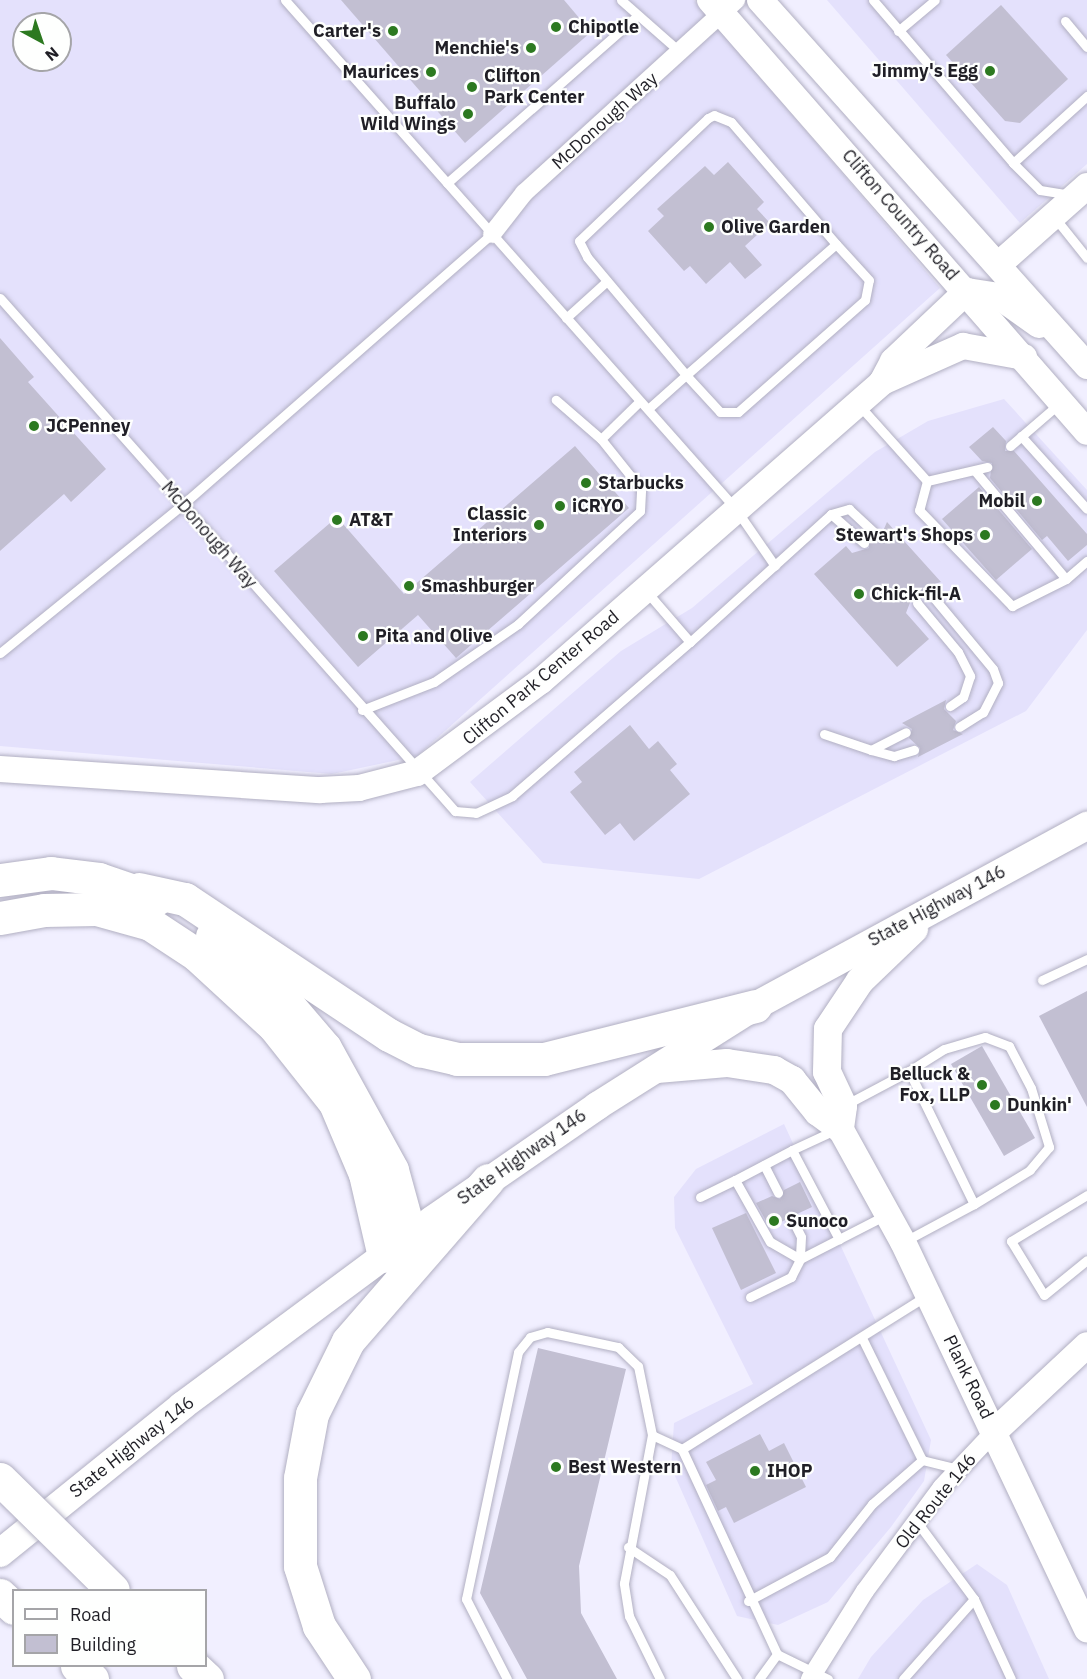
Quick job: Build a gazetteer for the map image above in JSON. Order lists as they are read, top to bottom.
{
  "streets": {
    "main road": ["State Highway 146"],
    "street": [
      "McDonough Way",
      "Clifton Country Road",
      "Clifton Park Center Road",
      "Plank Road",
      "Old Route 146"
    ]
  },
  "crossings": [
    ["McDonough Way", "Clifton Country Road"],
    ["McDonough Way", "Clifton Park Center Road"],
    ["Clifton Country Road", "Clifton Park Center Road"],
    ["Plank Road", "Old Route 146"]
  ],
  "places": [
    "Chipotle",
    "Carter's",
    "Menchie's",
    "Jimmy's Egg",
    "Maurices",
    "Clifton Park Center",
    "Buffalo Wild Wings",
    "Olive Garden",
    "JCPenney",
    "Starbucks",
    "Mobil",
    "iCRYO",
    "AT&T",
    "Classic Interiors",
    "Stewart's Shops",
    "Smashburger",
    "Chick-fil-A",
    "Pita and Olive",
    "Belluck & Fox, LLP",
    "Dunkin'",
    "Sunoco",
    "Best Western",
    "IHOP"
  ],
  "legend": ["Road", "Building"],
  "north": "bottom right"
}
